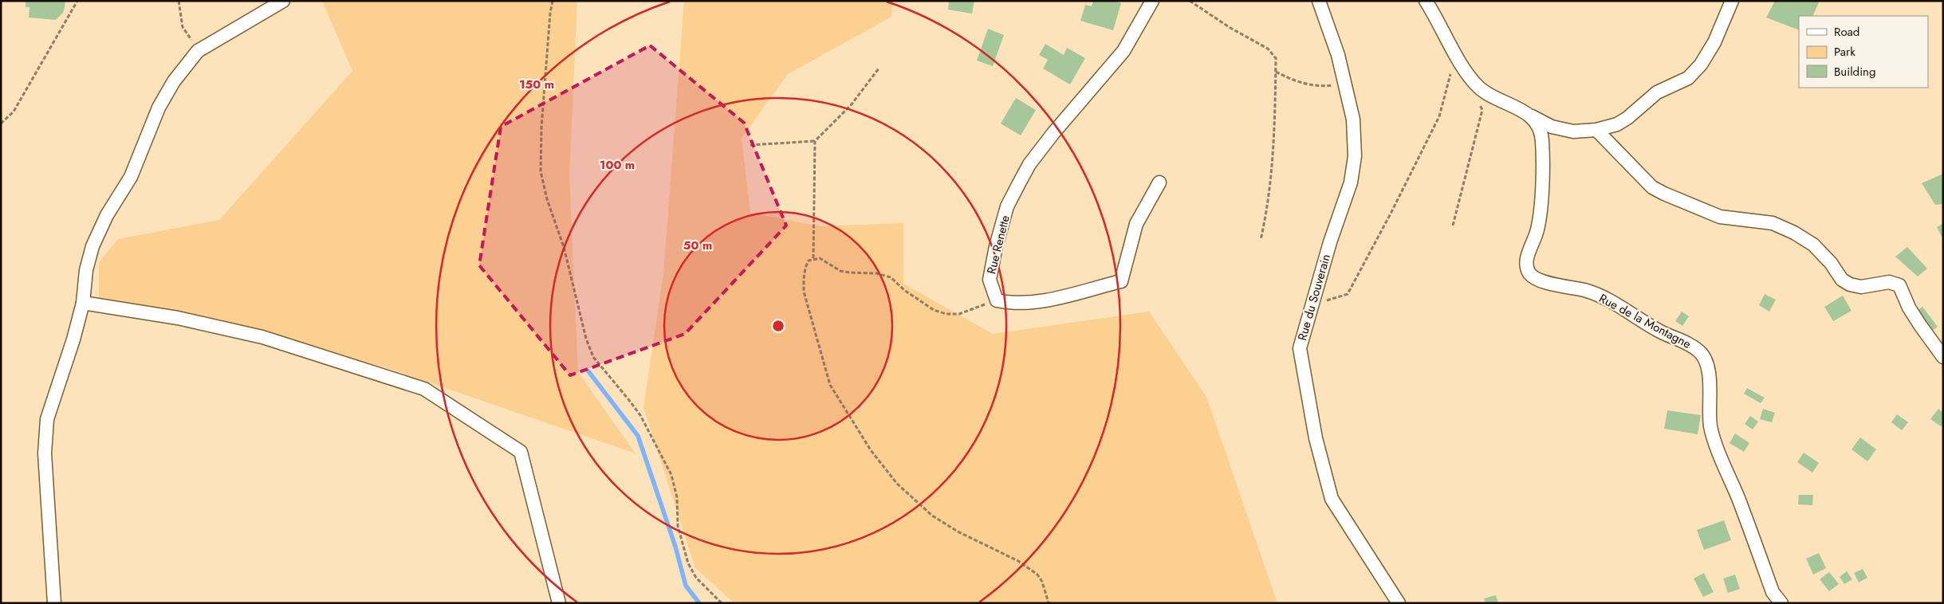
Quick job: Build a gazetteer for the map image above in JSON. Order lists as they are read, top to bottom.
{
  "streets": {
    "street": ["Rue Renette", "Rue du Souverain", "Rue de la Montagne"]
  },
  "legend": ["Road", "Park", "Building"],
  "rings": ["150 m", "100 m", "50 m"]
}
